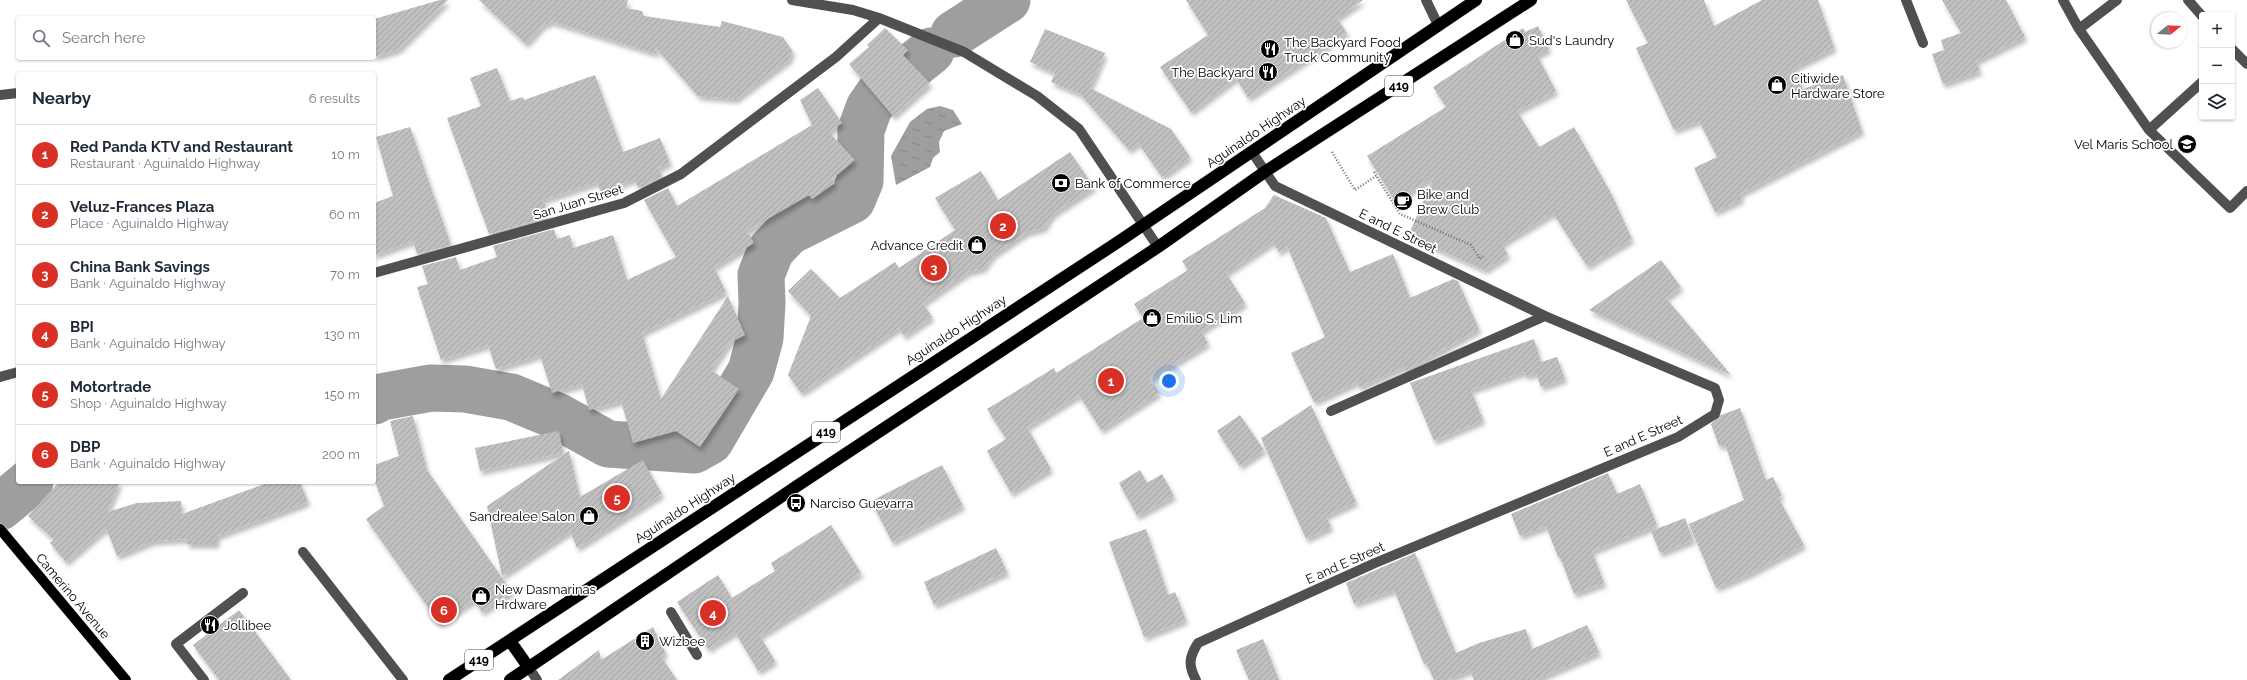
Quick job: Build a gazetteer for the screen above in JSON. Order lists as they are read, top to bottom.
{
  "streets": {
    "highway": ["419", "Aguinaldo Highway"],
    "main road": ["Camerino Avenue"],
    "street": ["San Juan Street", "E and E Street"]
  },
  "crossings": [
    ["419", "E and E Street"],
    ["Aguinaldo Highway", "E and E Street"]
  ],
  "places": {
    "shop": [
      "Sud's Laundry",
      "Citiwide Hardware Store",
      "Advance Credit",
      "Emilio S. Lim",
      "Sandrealee Salon",
      "New Dasmarinas Hrdware"
    ],
    "restaurant": ["The Backyard Food Truck Community", "The Backyard", "Jollibee"],
    "school or university": ["Vel Maris School"],
    "bank": ["Bank of Commerce"],
    "cafe": ["Bike and Brew Club"],
    "bus stop": ["Narciso Guevarra"],
    "building": ["Wizbee"]
  },
  "north": "right",
  "page": {
    "map_buttons": ["+", "−"],
    "search": "Search here",
    "heading": ["Nearby", "6 results"],
    "list": [
      {
        "mark": "1",
        "name": "Red Panda KTV and Restaurant",
        "note": "Restaurant · Aguinaldo Highway",
        "value": "10 m"
      },
      {
        "mark": "2",
        "name": "Veluz-Frances Plaza",
        "note": "Place · Aguinaldo Highway",
        "value": "60 m"
      },
      {
        "mark": "3",
        "name": "China Bank Savings",
        "note": "Bank · Aguinaldo Highway",
        "value": "70 m"
      },
      {
        "mark": "4",
        "name": "BPI",
        "note": "Bank · Aguinaldo Highway",
        "value": "130 m"
      },
      {
        "mark": "5",
        "name": "Motortrade",
        "note": "Shop · Aguinaldo Highway",
        "value": "150 m"
      },
      {
        "mark": "6",
        "name": "DBP",
        "note": "Bank · Aguinaldo Highway",
        "value": "200 m"
      }
    ],
    "pins": [
      "2",
      "3",
      "1",
      "5",
      "6",
      "4"
    ]
  }
}
